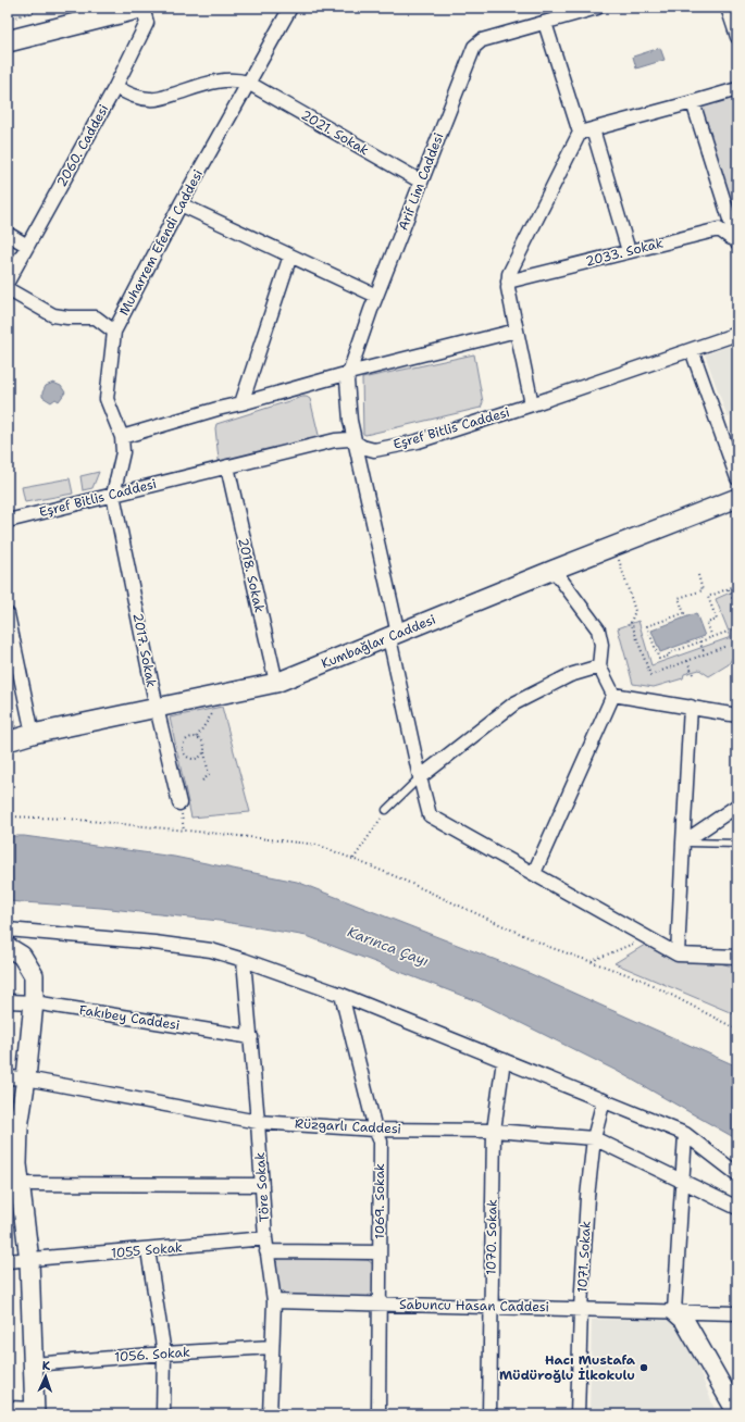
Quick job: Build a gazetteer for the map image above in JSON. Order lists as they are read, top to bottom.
{
  "streets": {
    "main road": ["Kumbağlar Caddesi"],
    "street": [
      "2021. Sokak",
      "2060. Caddesi",
      "Arif Lim Caddesi",
      "Muharrem Efendi Caddesi",
      "2033. Sokak",
      "Eşref Bitlis Caddesi",
      "2018. Sokak",
      "2017. Sokak",
      "Fakıbey Caddesi",
      "Rüzgarlı Caddesi",
      "Töre Sokak",
      "1069. Sokak",
      "1070. Sokak",
      "1055 Sokak",
      "1071. Sokak",
      "Sabuncu Hasan Caddesi",
      "1056. Sokak"
    ]
  },
  "crossings": [
    ["2021. Sokak", "Arif Lim Caddesi"],
    ["2021. Sokak", "Muharrem Efendi Caddesi"],
    ["Arif Lim Caddesi", "Eşref Bitlis Caddesi"],
    ["Arif Lim Caddesi", "Kumbağlar Caddesi"],
    ["Muharrem Efendi Caddesi", "Eşref Bitlis Caddesi"],
    ["Muharrem Efendi Caddesi", "2017. Sokak"],
    ["Eşref Bitlis Caddesi", "2018. Sokak"],
    ["Eşref Bitlis Caddesi", "2017. Sokak"],
    ["2018. Sokak", "Kumbağlar Caddesi"],
    ["Kumbağlar Caddesi", "2017. Sokak"],
    ["Fakıbey Caddesi", "Töre Sokak"],
    ["Rüzgarlı Caddesi", "Töre Sokak"],
    ["Rüzgarlı Caddesi", "1069. Sokak"],
    ["Rüzgarlı Caddesi", "1070. Sokak"],
    ["Rüzgarlı Caddesi", "1071. Sokak"],
    ["Töre Sokak", "1055 Sokak"],
    ["Töre Sokak", "Sabuncu Hasan Caddesi"],
    ["Töre Sokak", "1056. Sokak"],
    ["1069. Sokak", "1055 Sokak"],
    ["1069. Sokak", "Sabuncu Hasan Caddesi"],
    ["1070. Sokak", "Sabuncu Hasan Caddesi"],
    ["1071. Sokak", "Sabuncu Hasan Caddesi"]
  ],
  "water": ["Karınca Çayı"],
  "places": ["Hacı Mustafa Müdüroğlu İlkokulu"],
  "north": "top"
}
